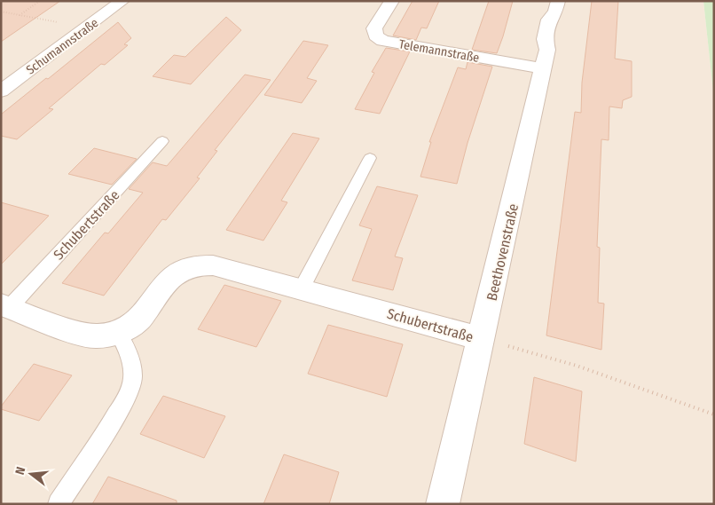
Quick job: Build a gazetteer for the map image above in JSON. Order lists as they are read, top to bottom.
{
  "streets": {
    "street": [
      "Schumannstraße",
      "Telemannstraße",
      "Schubertstraße",
      "Beethovenstraße"
    ]
  },
  "crossings": [
    ["Telemannstraße", "Beethovenstraße"],
    ["Schubertstraße", "Beethovenstraße"]
  ],
  "north": "left"
}
